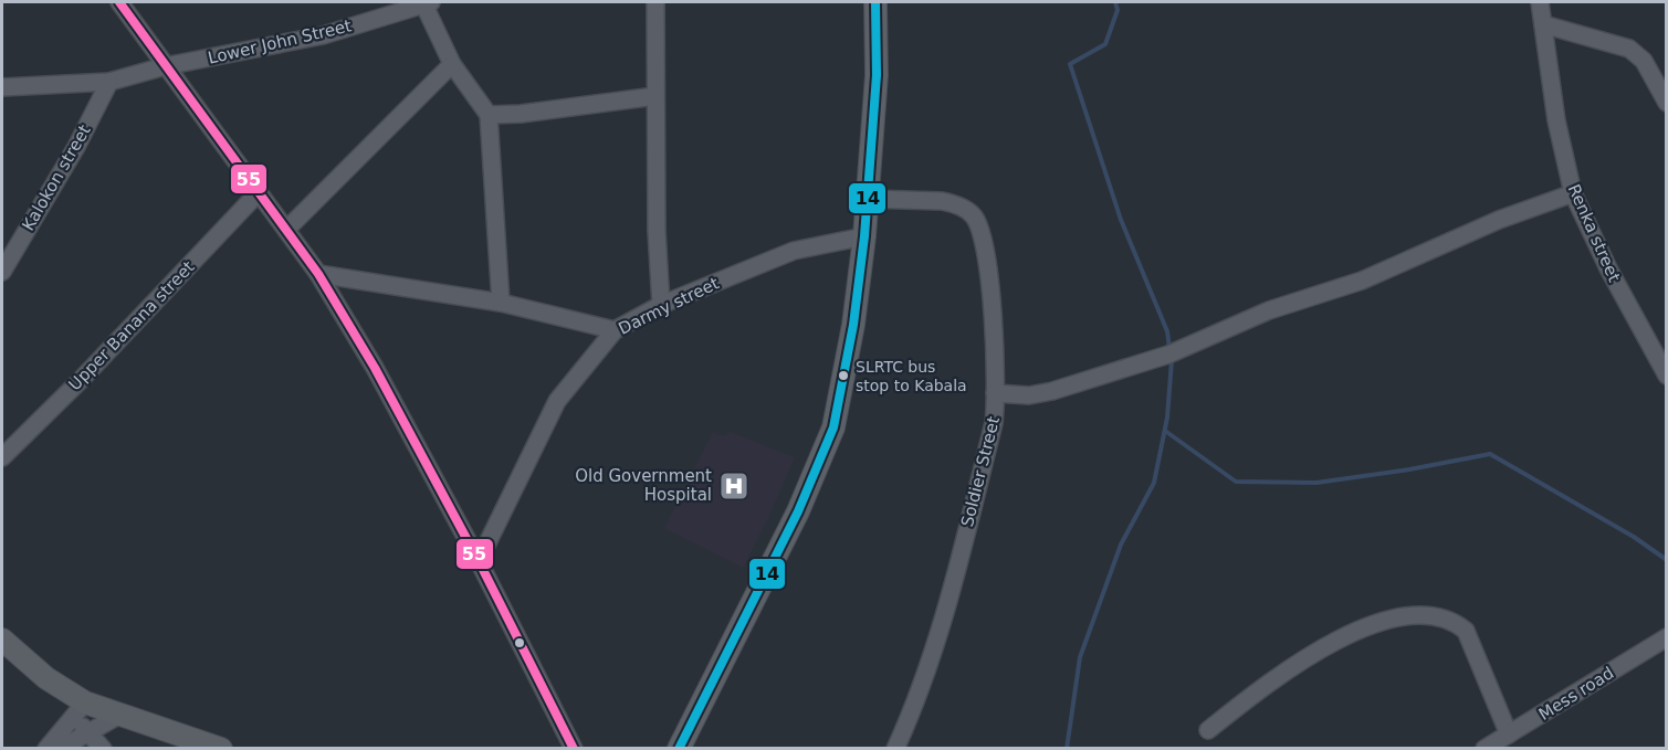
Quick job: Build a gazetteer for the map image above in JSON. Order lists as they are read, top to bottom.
{
  "streets": {
    "street": [
      "Lower John Street",
      "Kalokon street",
      "Renka street",
      "Darmy street",
      "Upper Banana street",
      "Soldier Street",
      "Mess road"
    ]
  },
  "crossings": [
    ["Lower John Street", "Kalokon street"]
  ],
  "places": {
    "other": ["SLRTC bus stop to Kabala"],
    "hospital": ["Old Government Hospital"]
  },
  "lines": ["transit line 55", "transit line 14"]
}
